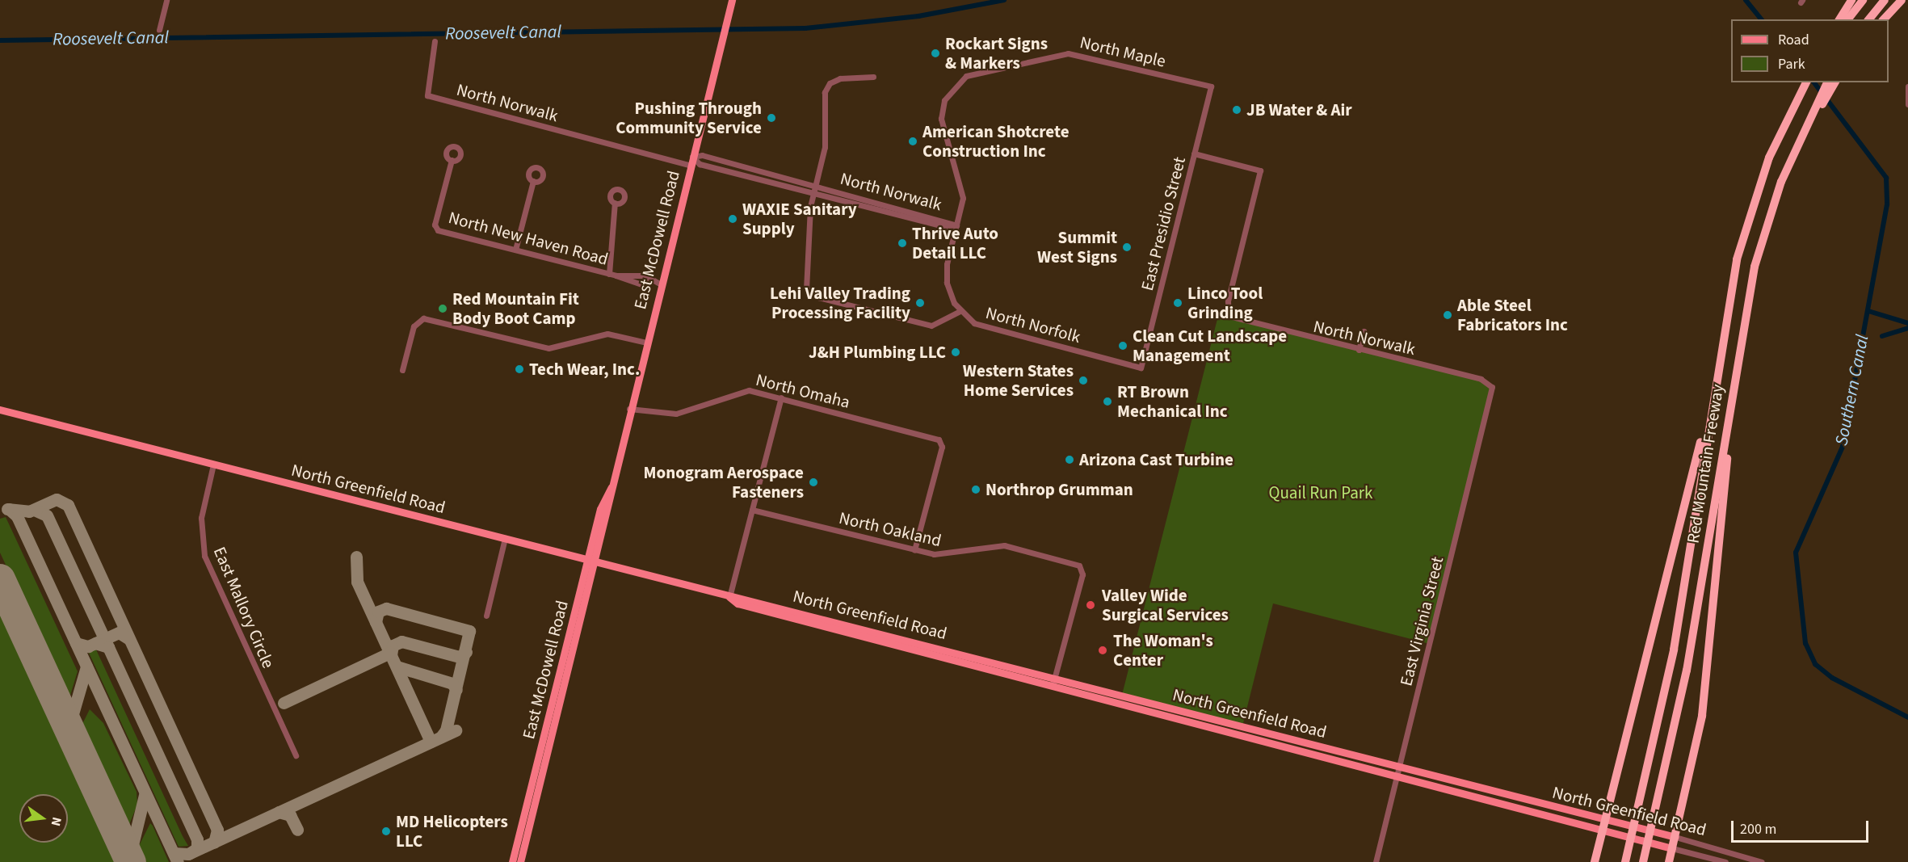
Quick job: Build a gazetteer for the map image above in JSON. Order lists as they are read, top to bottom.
{
  "streets": {
    "highway": ["Red Mountain Freeway"],
    "main road": ["East McDowell Road", "North Greenfield Road"],
    "street": [
      "North Maple",
      "North Norwalk",
      "East Presidio Street",
      "North New Haven Road",
      "North Norfolk",
      "North Omaha",
      "North Oakland",
      "East Mallory Circle",
      "East Virginia Street"
    ]
  },
  "crossings": [
    ["North Maple", "North Norwalk"],
    ["North Maple", "East Presidio Street"],
    ["North Norwalk", "East Presidio Street"],
    ["North Norwalk", "East McDowell Road"],
    ["North Norwalk", "East Virginia Street"],
    ["East Presidio Street", "North Norfolk"],
    ["North New Haven Road", "East McDowell Road"],
    ["East McDowell Road", "North Omaha"],
    ["East McDowell Road", "North Greenfield Road"],
    ["North Omaha", "North Oakland"],
    ["North Greenfield Road", "North Oakland"],
    ["North Greenfield Road", "East Mallory Circle"],
    ["North Greenfield Road", "East Virginia Street"]
  ],
  "water": ["Roosevelt Canal", "Southern Canal"],
  "parks": ["Quail Run Park"],
  "places": [
    "Rockart Signs & Markers",
    "JB Water & Air",
    "Pushing Through Community Service",
    "American Shotcrete Construction Inc",
    "WAXIE Sanitary Supply",
    "Thrive Auto Detail LLC",
    "Summit West Signs",
    "Lehi Valley Trading Processing Facility",
    "Linco Tool Grinding",
    "Red Mountain Fit Body Boot Camp",
    "Able Steel Fabricators Inc",
    "Clean Cut Landscape Management",
    "J&H Plumbing LLC",
    "Tech Wear, Inc.",
    "Western States Home Services",
    "RT Brown Mechanical Inc",
    "Arizona Cast Turbine",
    "Monogram Aerospace Fasteners",
    "Northrop Grumman",
    "Valley Wide Surgical Services",
    "The Woman's Center",
    "MD Helicopters LLC"
  ],
  "legend": ["Road", "Park"],
  "scale_bar": "200 m",
  "north": "right"
}
